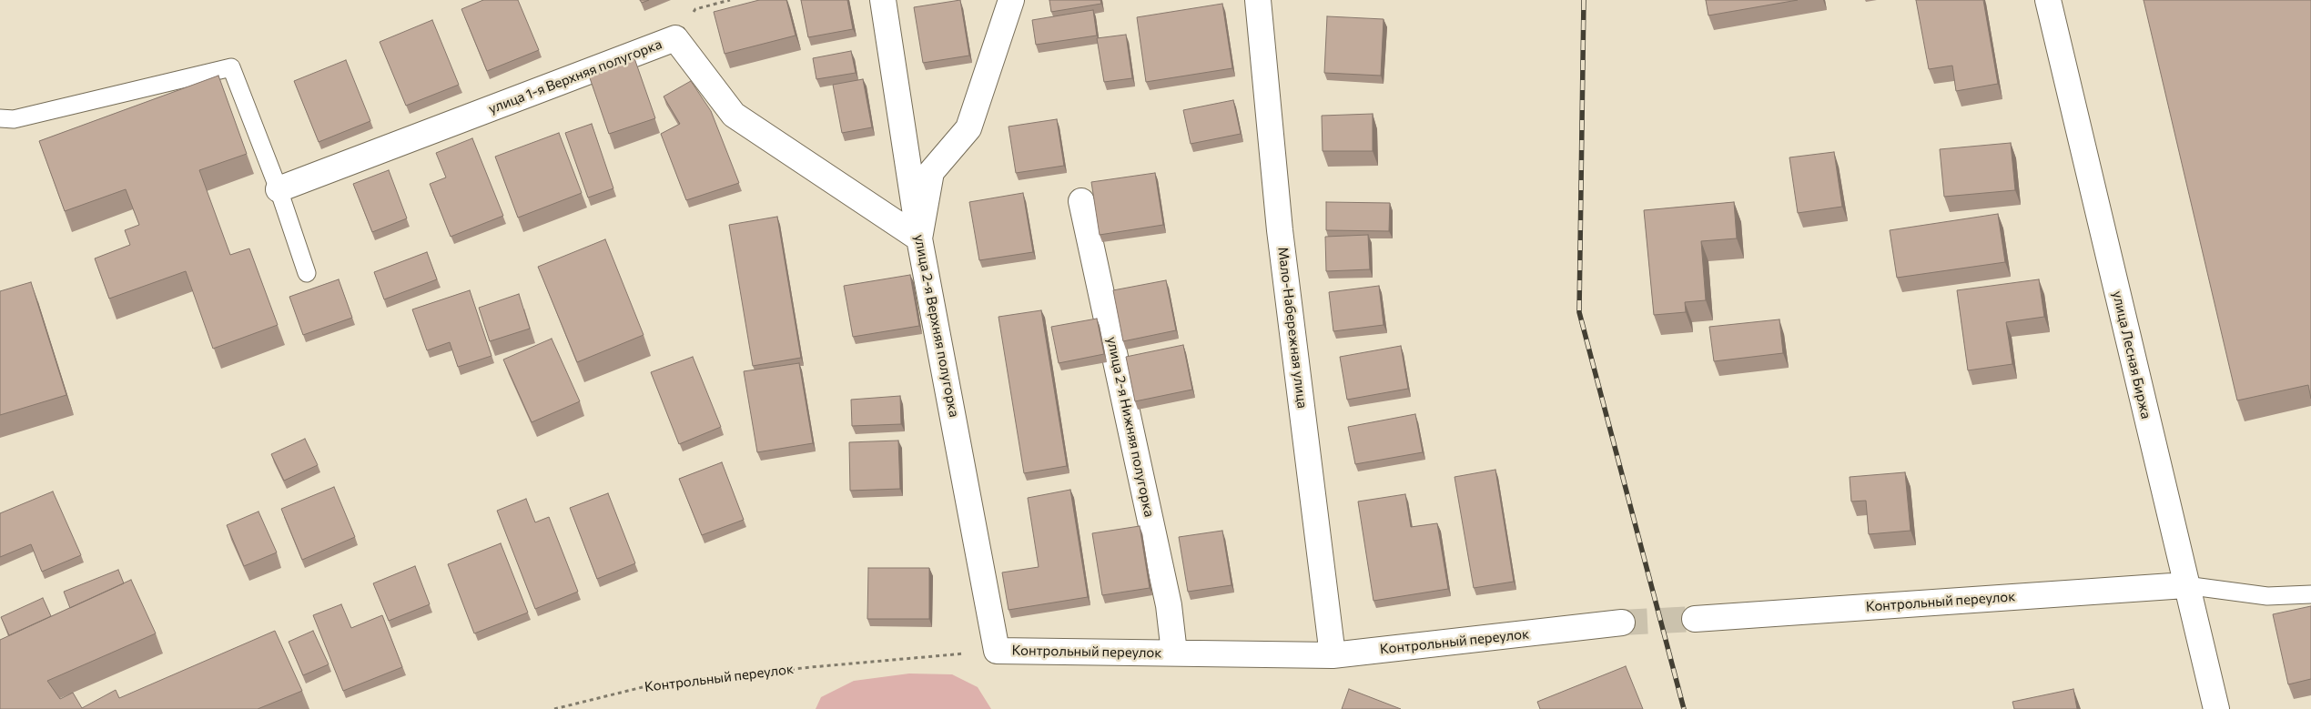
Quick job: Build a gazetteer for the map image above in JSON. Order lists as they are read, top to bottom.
{
  "streets": {
    "street": [
      "улица 1-я Верхняя полугорка",
      "улица 2-я Верхняя полугорка",
      "Мало-Набережная улица",
      "улица Лесная Биржа",
      "улица 2-я Нижняя полугорка",
      "Контрольный переулок"
    ]
  },
  "crossings": [
    ["улица 1-я Верхняя полугорка", "улица 2-я Верхняя полугорка"],
    ["улица 2-я Верхняя полугорка", "Контрольный переулок"],
    ["Мало-Набережная улица", "Контрольный переулок"],
    ["улица Лесная Биржа", "Контрольный переулок"],
    ["улица 2-я Нижняя полугорка", "Контрольный переулок"]
  ]
}
